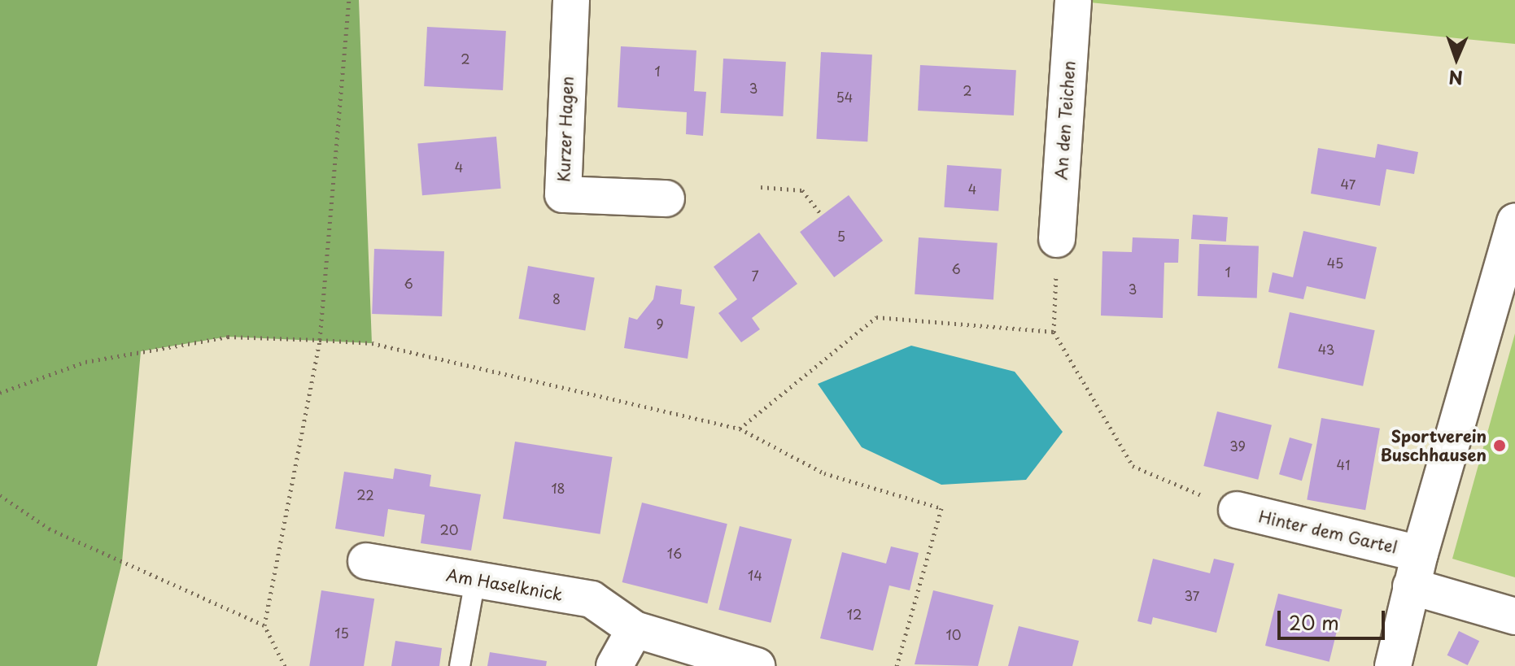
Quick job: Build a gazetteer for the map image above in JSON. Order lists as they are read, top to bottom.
{
  "streets": {
    "street": [
      "An den Teichen",
      "Kurzer Hagen",
      "Hinter dem Gartel",
      "Am Haselknick"
    ]
  },
  "places": ["Sportverein Buschhausen"],
  "house_numbers": [
    "2",
    "1",
    "3",
    "2",
    "54",
    "4",
    "47",
    "4",
    "5",
    "45",
    "6",
    "1",
    "7",
    "6",
    "3",
    "8",
    "9",
    "43",
    "39",
    "41",
    "18",
    "22",
    "20",
    "16",
    "14",
    "37",
    "12",
    "15",
    "10"
  ],
  "scale_bar": "20 m",
  "north": "bottom"
}
